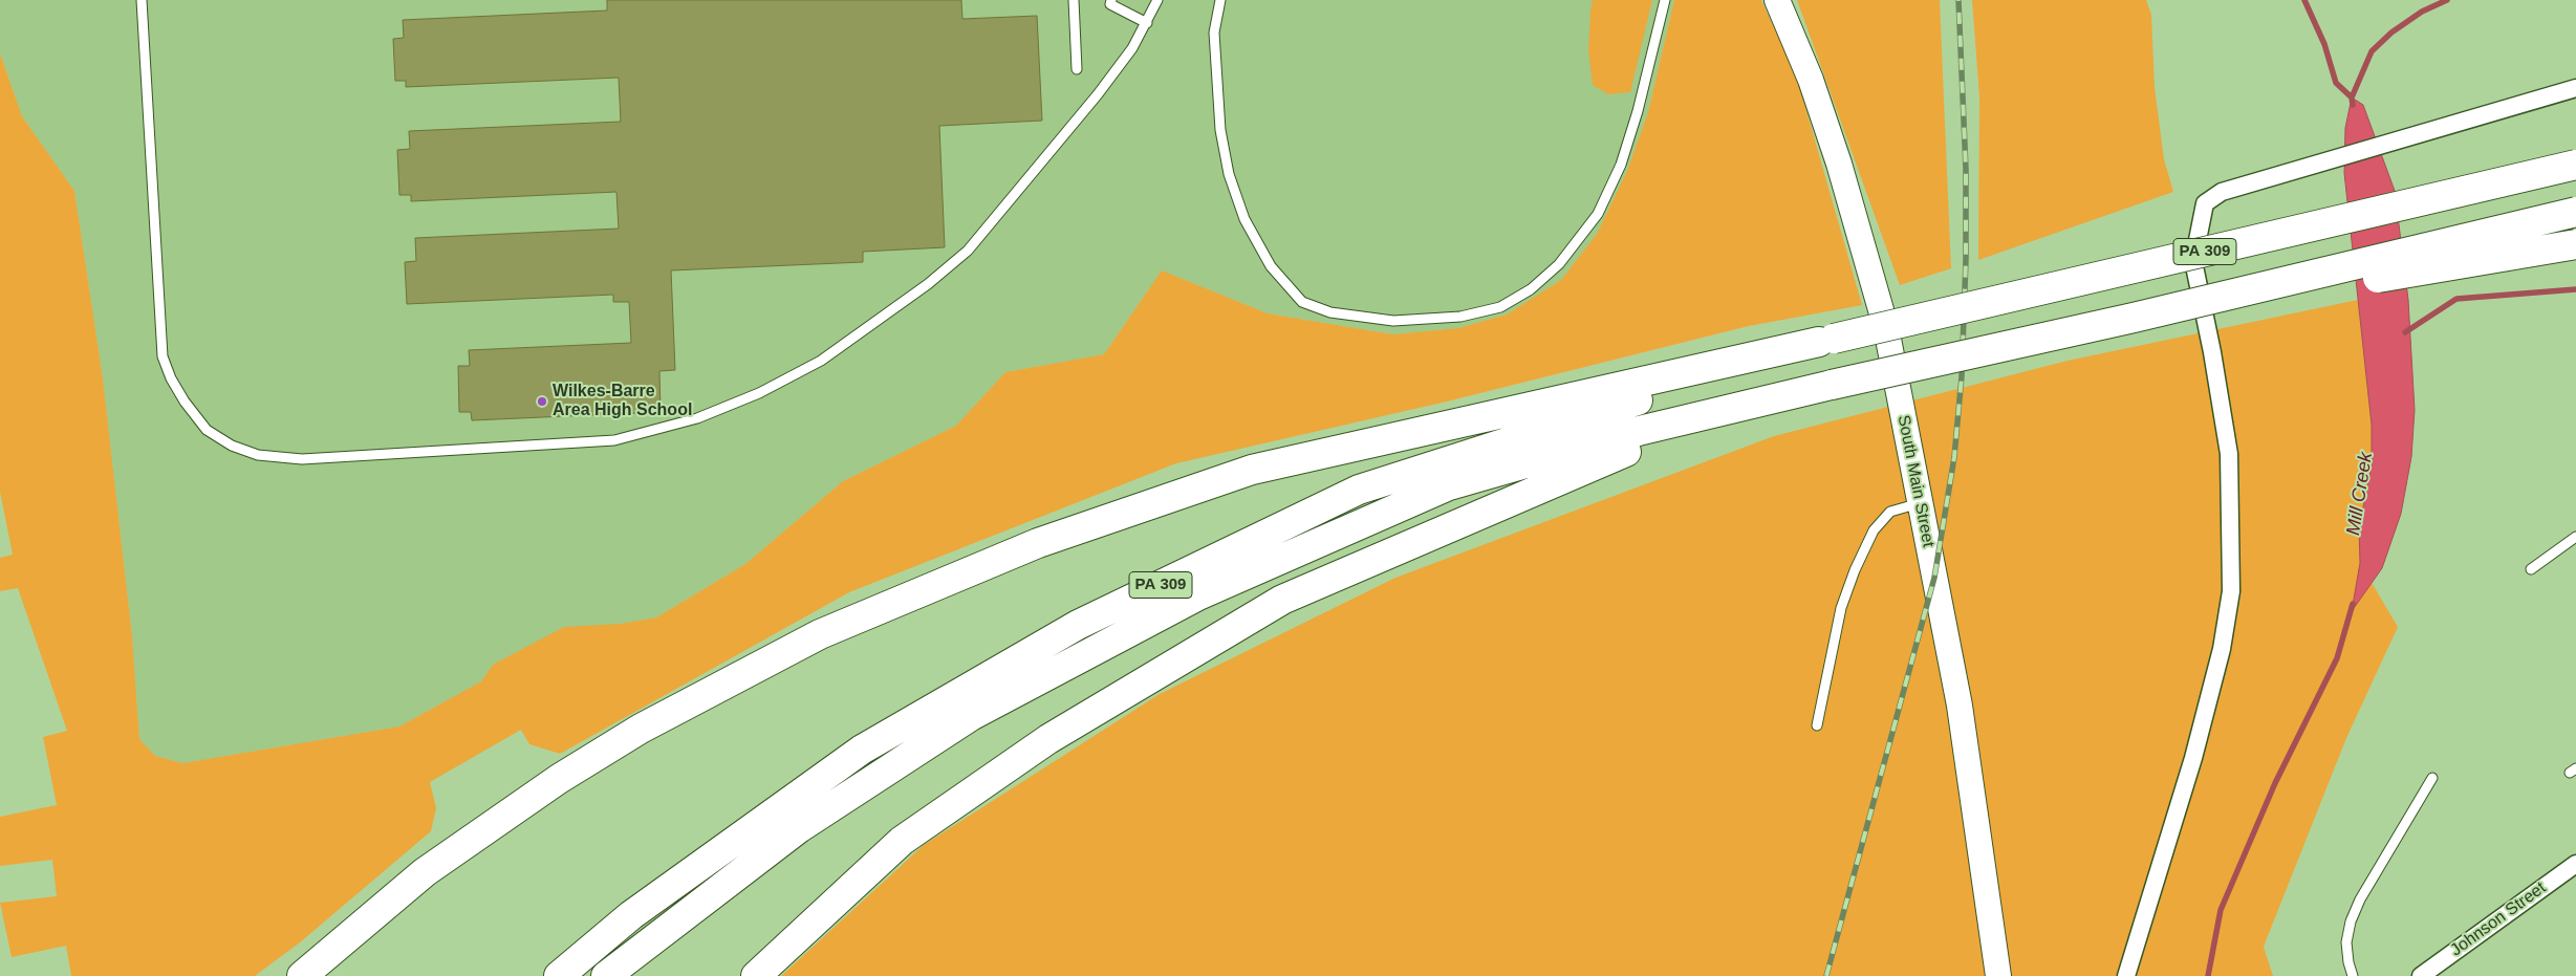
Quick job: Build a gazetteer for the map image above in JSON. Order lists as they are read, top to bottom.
{
  "streets": {
    "highway": ["PA 309"],
    "main road": ["South Main Street"],
    "street": ["Johnson Street"]
  },
  "water": ["Mill Creek"],
  "places": ["Wilkes-Barre Area High School"]
}
